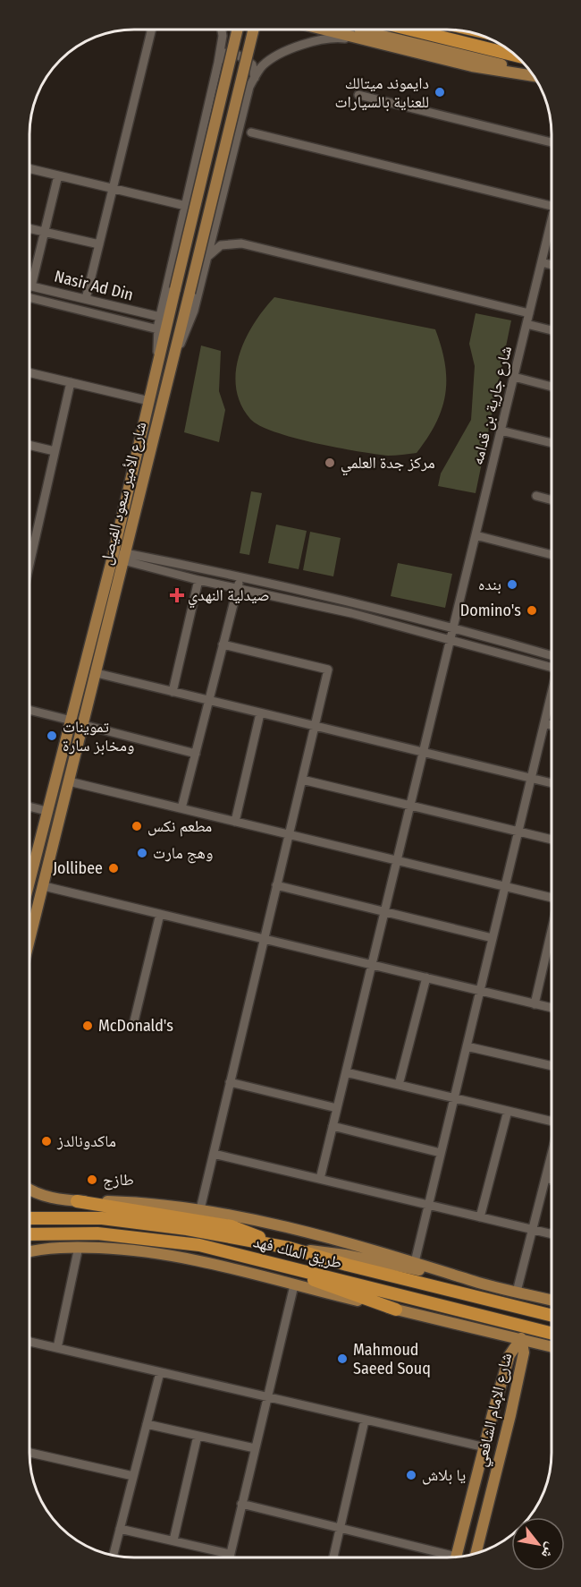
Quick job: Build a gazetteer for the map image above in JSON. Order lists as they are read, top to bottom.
{
  "streets": {
    "highway": ["طريق الملك فهد"],
    "main road": ["شارع الأمير سعود الفيصل", "شارع الإمام الشافعي"],
    "street": ["Nasir Ad Din", "شارع جارية بن قدامه"]
  },
  "places": {
    "other": [
      "دايموند ميتالك للعناية بالسيارات",
      "مركز جدة العلمي",
      "بنده",
      "Domino's",
      "تموينات ومخابز سارة",
      "مطعم نكس",
      "وهج مارت",
      "Jollibee",
      "McDonald's",
      "ماكدونالدز",
      "طازج",
      "Mahmoud Saeed Souq",
      "يا بلاش"
    ],
    "health": ["صيدلية النهدي"]
  },
  "north": "bottom right"
}
